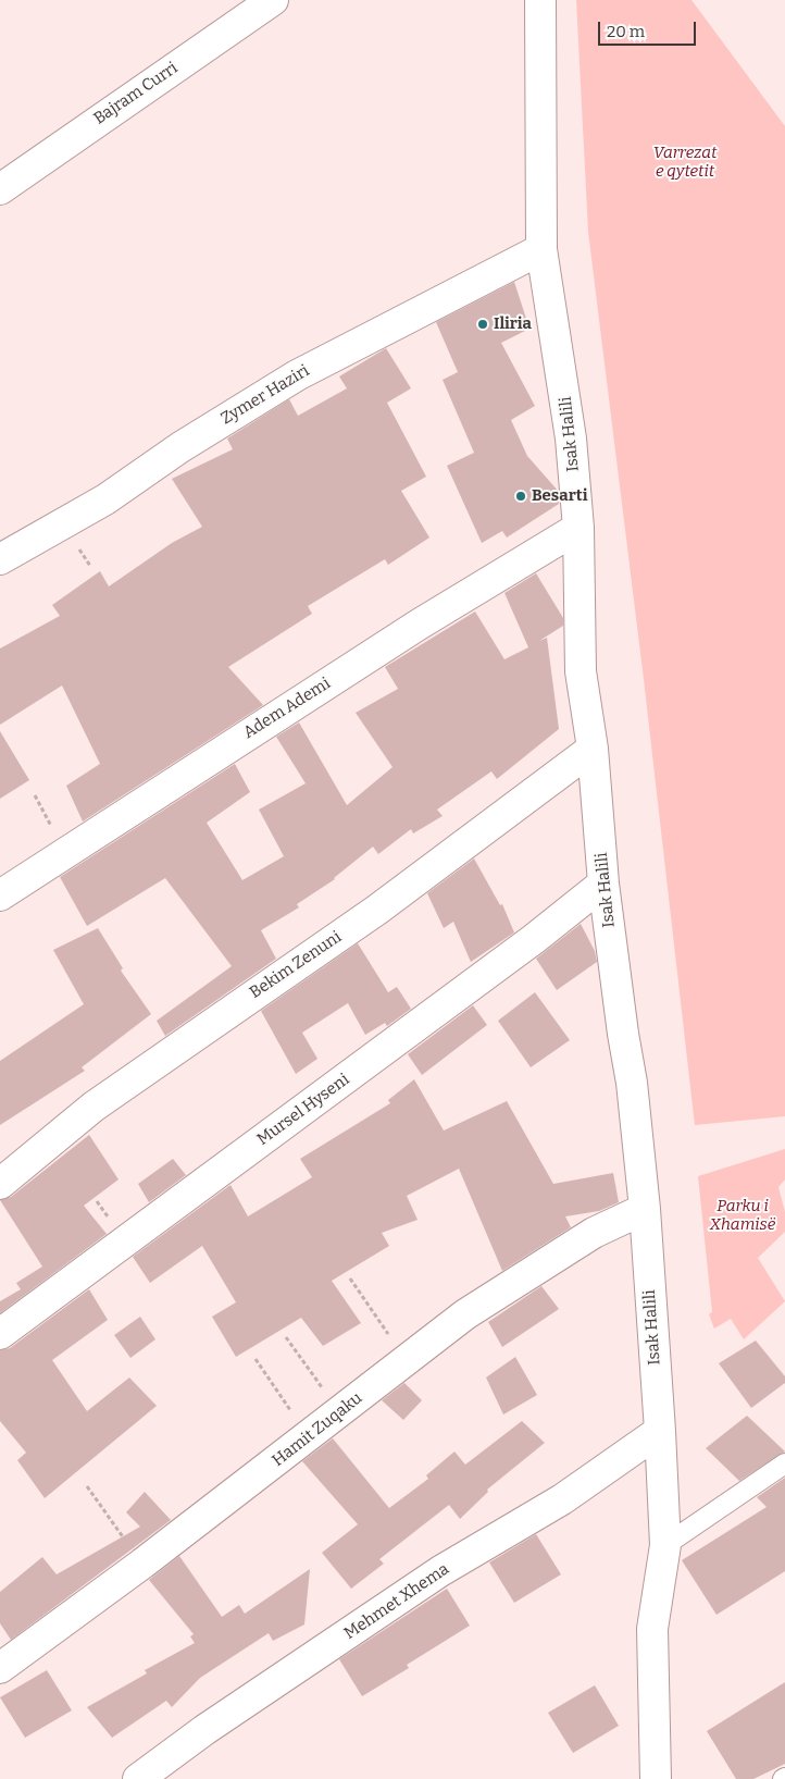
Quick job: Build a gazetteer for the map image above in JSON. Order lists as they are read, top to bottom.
{
  "streets": {
    "street": [
      "Bajram Curri",
      "Zymer Haziri",
      "Isak Halili",
      "Adem Ademi",
      "Bekim Zenuni",
      "Mursel Hyseni",
      "Hamit Zuqaku",
      "Mehmet Xhema"
    ]
  },
  "crossings": [
    ["Zymer Haziri", "Isak Halili"],
    ["Isak Halili", "Adem Ademi"],
    ["Isak Halili", "Bekim Zenuni"],
    ["Isak Halili", "Mursel Hyseni"],
    ["Isak Halili", "Hamit Zuqaku"],
    ["Isak Halili", "Mehmet Xhema"]
  ],
  "parks": ["Varrezat e qytetit", "Parku i Xhamisë"],
  "places": ["Iliria", "Besarti"],
  "scale_bar": "20 m"
}
